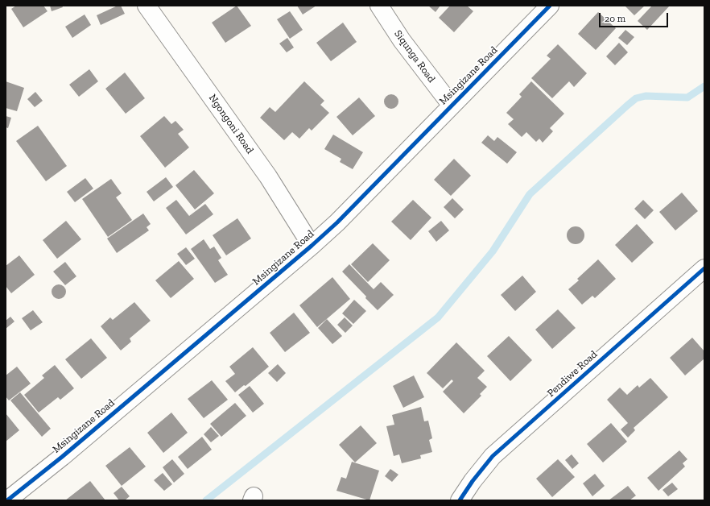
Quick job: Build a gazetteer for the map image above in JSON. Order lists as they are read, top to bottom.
{
  "streets": {
    "street": [
      "Siqunga Road",
      "Msingizane Road",
      "Ngongoni Road",
      "Pendiwe Road"
    ]
  },
  "crossings": [
    ["Siqunga Road", "Msingizane Road"],
    ["Msingizane Road", "Ngongoni Road"]
  ],
  "scale_bar": "20 m"
}
